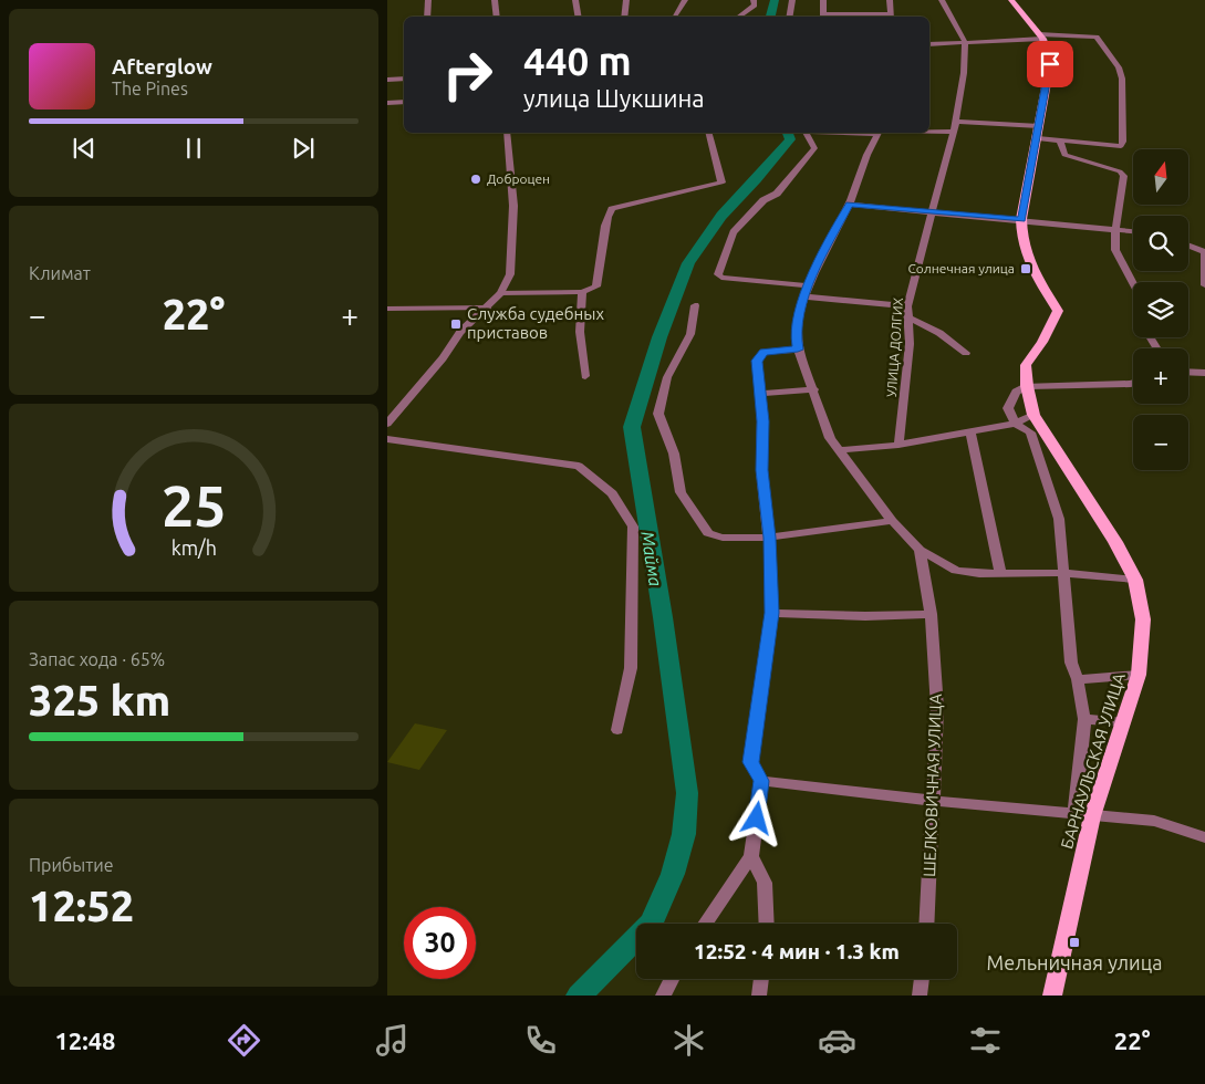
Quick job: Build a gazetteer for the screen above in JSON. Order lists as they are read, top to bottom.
{
  "streets": {
    "main road": ["БАРНАУЛЬСКАЯ УЛИЦА"],
    "street": ["УЛИЦА ДОЛГИХ", "ШЕЛКОВИЧНАЯ УЛИЦА"]
  },
  "water": ["Майма"],
  "places": {
    "other": ["Доброцен"],
    "transit": ["Солнечная улица", "Служба судебных приставов", "Мельничная улица"]
  },
  "north": "top",
  "page": {
    "turn": ["440 m", "улица Шукшина"],
    "song": ["Afterglow", "The Pines"],
    "map_buttons": ["+", "−"],
    "tile": [
      "Климат",
      ["Запас хода · 65%", "325 km"],
      ["Прибытие", "12:52"]
    ],
    "heat": ["−", "22°", "+"],
    "limit": "30",
    "trip": "12:52 · 4 мин · 1.3 km",
    "tabs": ["12:48", "22°"],
    "gauge": ["25", "km/h"]
  }
}
